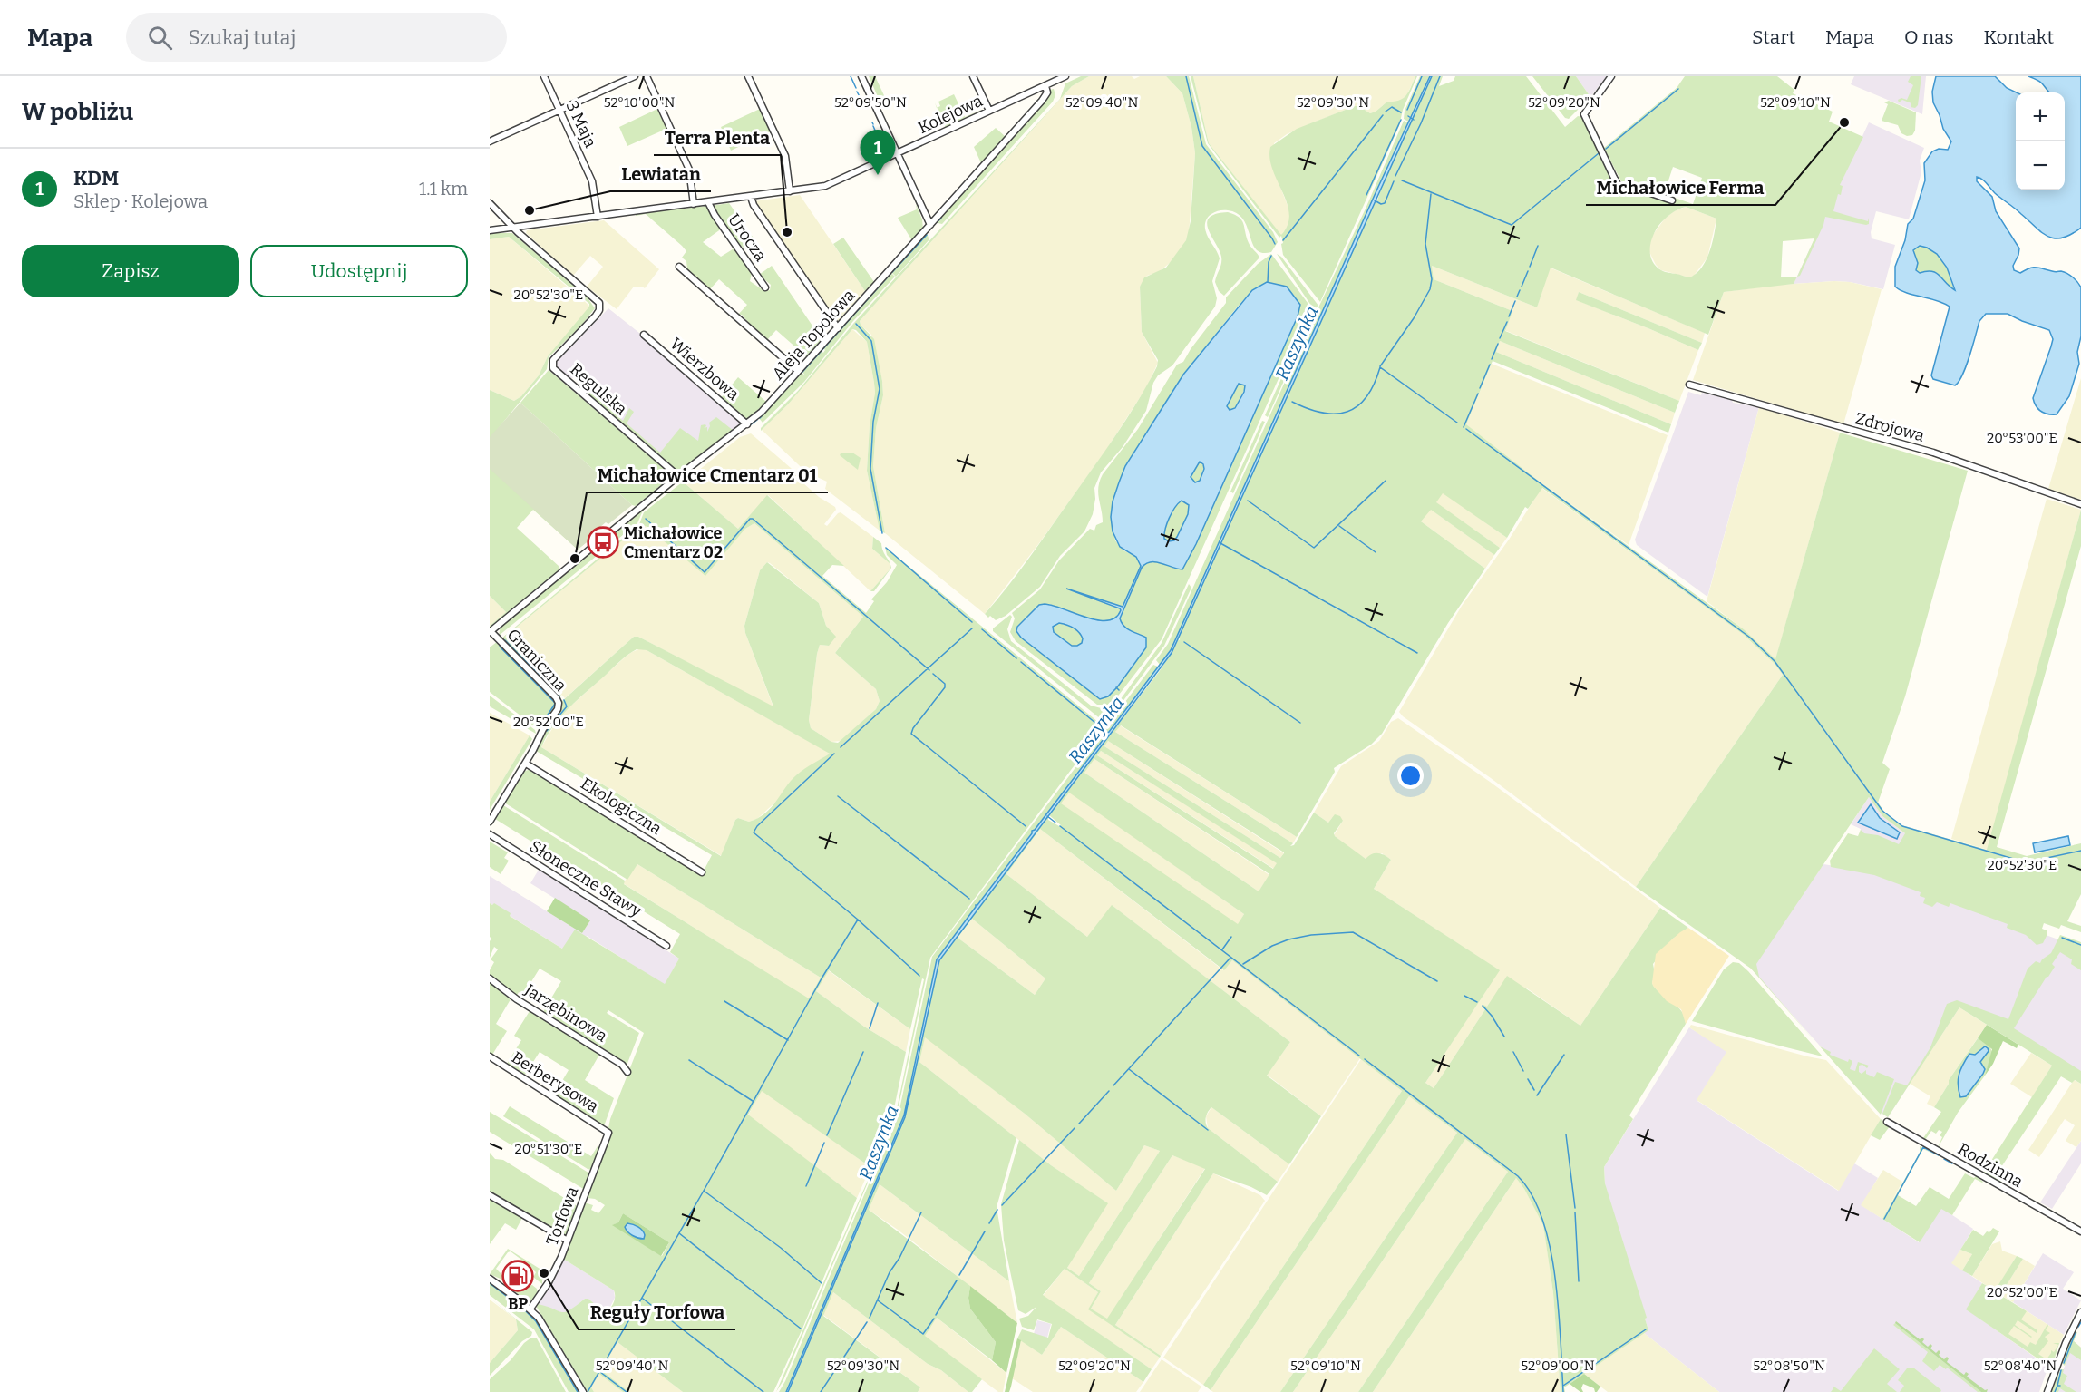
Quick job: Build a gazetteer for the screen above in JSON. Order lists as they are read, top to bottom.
{
  "streets": {
    "street": [
      "Kolejowa",
      "3 Maja",
      "Urocza",
      "Aleja Topolowa",
      "Wierzbowa",
      "Regulska",
      "Zdrojowa",
      "Graniczna",
      "Ekologiczna",
      "Słoneczne Stawy",
      "Jarzębinowa",
      "Berberysowa",
      "Rodzinna",
      "Torfowa"
    ]
  },
  "crossings": [
    ["Kolejowa", "3 Maja"],
    ["Kolejowa", "Urocza"],
    ["Kolejowa", "Aleja Topolowa"],
    ["Kolejowa", "Regulska"],
    ["Aleja Topolowa", "Wierzbowa"],
    ["Aleja Topolowa", "Regulska"],
    ["Aleja Topolowa", "Graniczna"],
    ["Graniczna", "Ekologiczna"],
    ["Berberysowa", "Torfowa"]
  ],
  "water": ["Raszynka"],
  "places": {
    "other": [
      "Michałowice Ferma",
      "Lewiatan",
      "Terra Plenta",
      "Michałowice Cmentarz 01",
      "Reguły Torfowa"
    ],
    "bus stop": ["Michałowice Cmentarz 02"],
    "fuel station": ["BP"]
  },
  "page": {
    "header": "Mapa",
    "search": "Szukaj tutaj",
    "nav": [
      "Start",
      "Mapa",
      "O nas",
      "Kontakt"
    ],
    "heading": "W pobliżu",
    "map_buttons": ["+", "−"],
    "pins": "1",
    "list": [
      {
        "mark": "1",
        "name": "KDM",
        "note": "Sklep · Kolejowa",
        "value": "1.1 km"
      }
    ],
    "buttons": ["Zapisz", "Udostępnij"]
  },
  "coordinates": [
    "52°10'00\"N",
    "52°09'50\"N",
    "52°09'40\"N",
    "52°09'30\"N",
    "52°09'20\"N",
    "52°09'10\"N",
    "20°52'30\"E",
    "20°53'00\"E",
    "20°52'00\"E",
    "20°51'30\"E",
    "52°09'00\"N",
    "52°08'50\"N",
    "52°08'40\"N"
  ]
}
